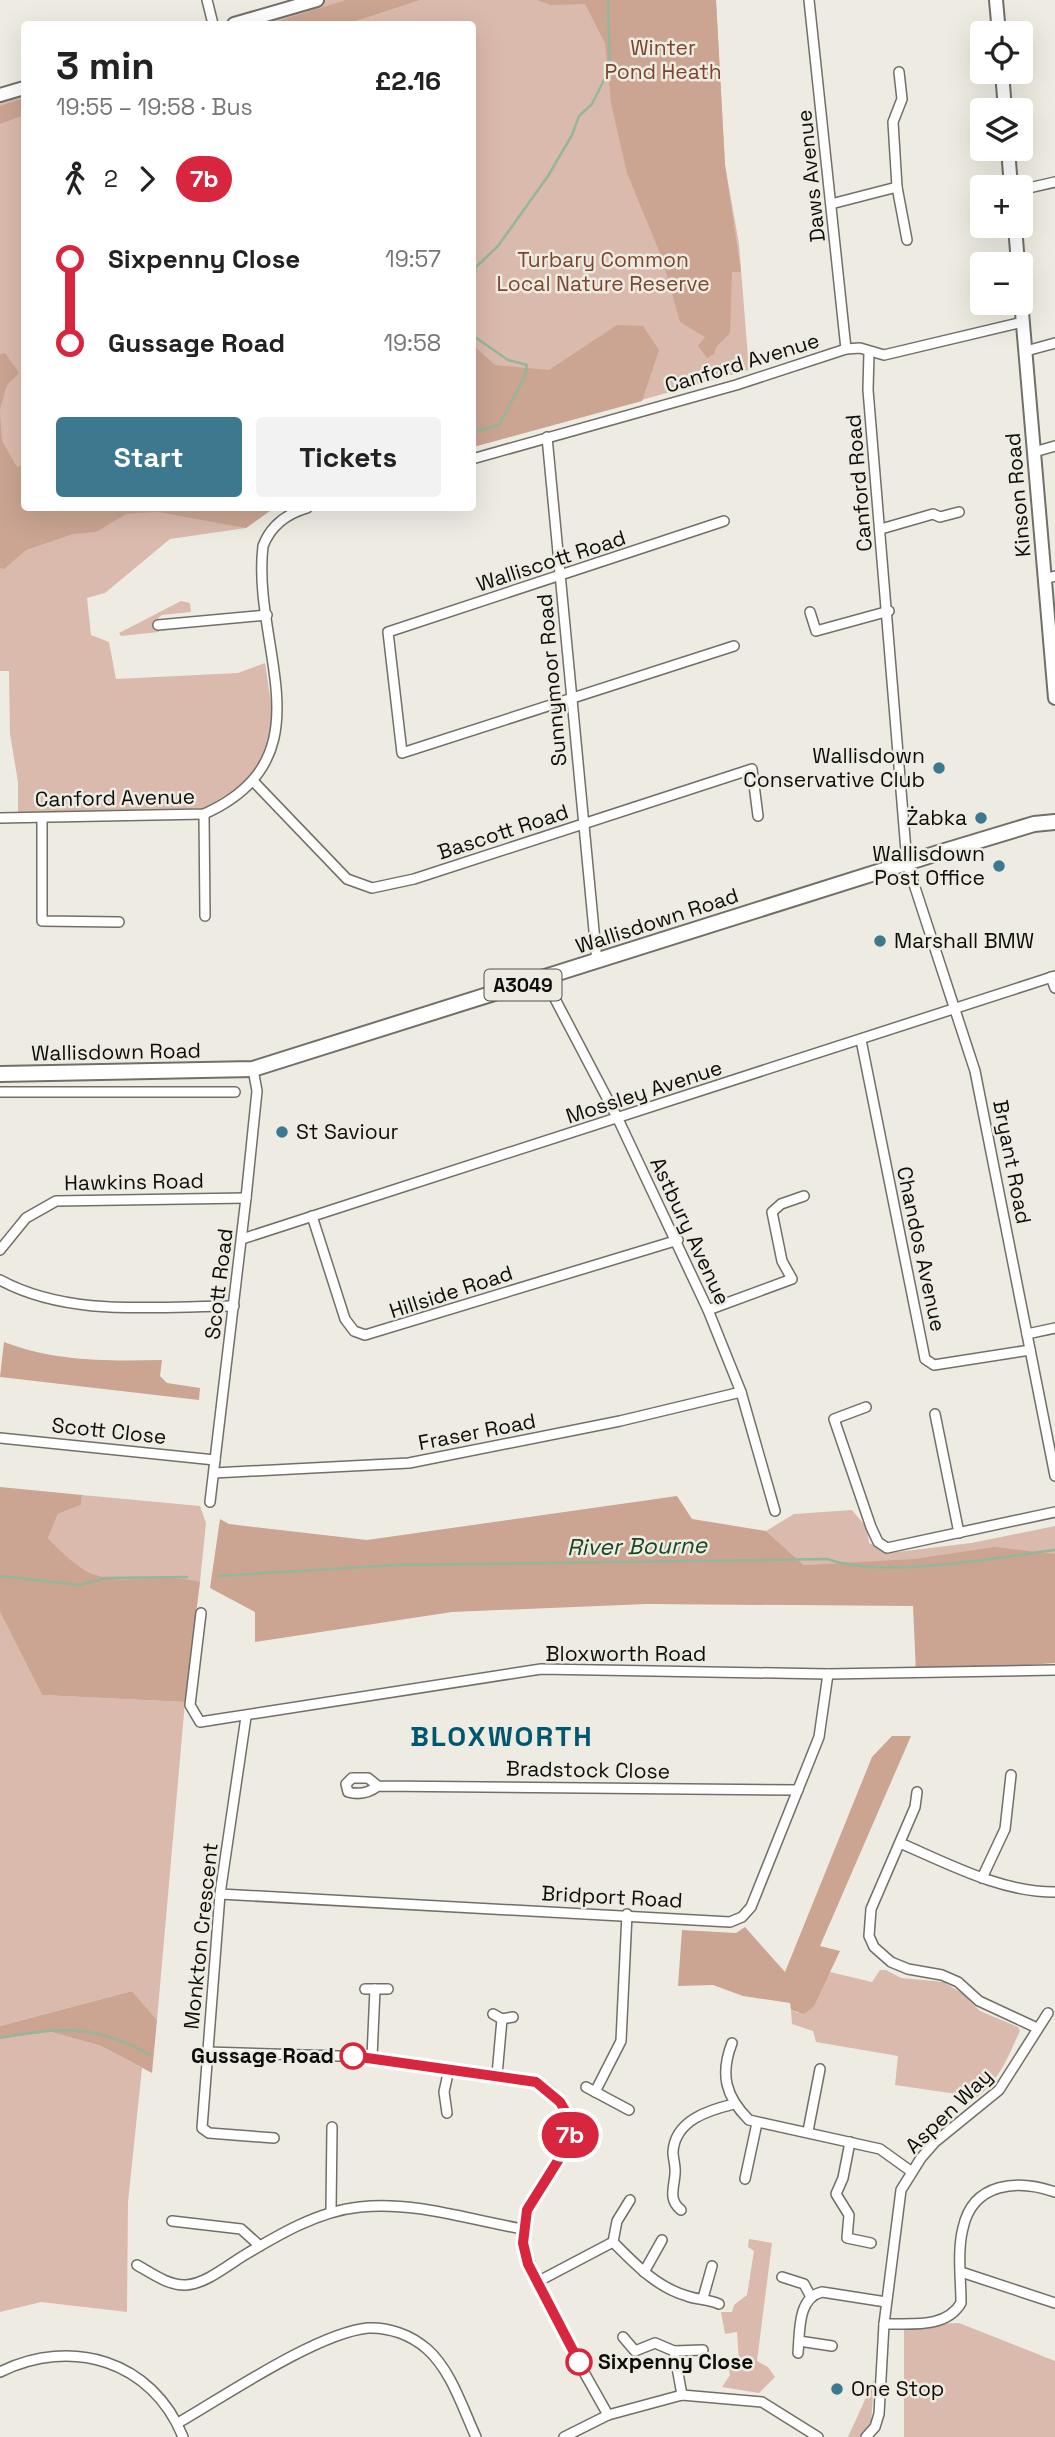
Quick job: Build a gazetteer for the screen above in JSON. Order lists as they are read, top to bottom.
{
  "streets": {
    "main road": ["Wallisdown Road", "A3049"],
    "street": [
      "Daws Avenue",
      "Canford Avenue",
      "Canford Road",
      "Kinson Road",
      "Walliscott Road",
      "Sunnymoor Road",
      "Bascott Road",
      "Mossley Avenue",
      "Bryant Road",
      "Hawkins Road",
      "Astbury Avenue",
      "Chandos Avenue",
      "Scott Road",
      "Hillside Road",
      "Scott Close",
      "Fraser Road",
      "Bloxworth Road",
      "Bradstock Close",
      "Bridport Road",
      "Monkton Crescent",
      "Aspen Way"
    ]
  },
  "crossings": [
    ["Daws Avenue", "Canford Avenue"],
    ["Canford Avenue", "Canford Road"],
    ["Canford Avenue", "Kinson Road"],
    ["Canford Avenue", "Sunnymoor Road"],
    ["Canford Avenue", "Bascott Road"],
    ["Canford Road", "Wallisdown Road"],
    ["Canford Road", "Bryant Road"],
    ["Walliscott Road", "Sunnymoor Road"],
    ["Sunnymoor Road", "Bascott Road"],
    ["Sunnymoor Road", "Wallisdown Road"],
    ["Wallisdown Road", "Bryant Road"],
    ["Wallisdown Road", "Astbury Avenue"],
    ["Wallisdown Road", "Scott Road"],
    ["Mossley Avenue", "Bryant Road"],
    ["Mossley Avenue", "Astbury Avenue"],
    ["Mossley Avenue", "Chandos Avenue"],
    ["Mossley Avenue", "Scott Road"],
    ["Mossley Avenue", "Hillside Road"],
    ["Bryant Road", "Chandos Avenue"],
    ["Hawkins Road", "Scott Road"],
    ["Astbury Avenue", "Hillside Road"],
    ["Astbury Avenue", "Fraser Road"],
    ["Scott Road", "Scott Close"],
    ["Scott Road", "Fraser Road"],
    ["Bloxworth Road", "Bridport Road"],
    ["Bloxworth Road", "Monkton Crescent"],
    ["Bradstock Close", "Bridport Road"],
    ["Bridport Road", "Monkton Crescent"]
  ],
  "districts": ["BLOXWORTH"],
  "water": ["River Bourne"],
  "parks": ["Winter Pond Heath", "Turbary Common Local Nature Reserve"],
  "places": [
    "Wallisdown Conservative Club",
    "Żabka",
    "Wallisdown Post Office",
    "Marshall BMW",
    "St Saviour",
    "Gussage Road",
    "Sixpenny Close",
    "One Stop"
  ],
  "lines": ["bus line 7b"],
  "page": {
    "on_map": "7b",
    "map_buttons": ["+", "−"],
    "heading": ["3 min", "19:55 – 19:58 · Bus", "£2.16"],
    "legs": ["2", "7b"],
    "list": [
      {
        "name": "Sixpenny Close",
        "value": "19:57"
      },
      {
        "name": "Gussage Road",
        "value": "19:58"
      }
    ],
    "buttons": ["Start", "Tickets"]
  }
}
